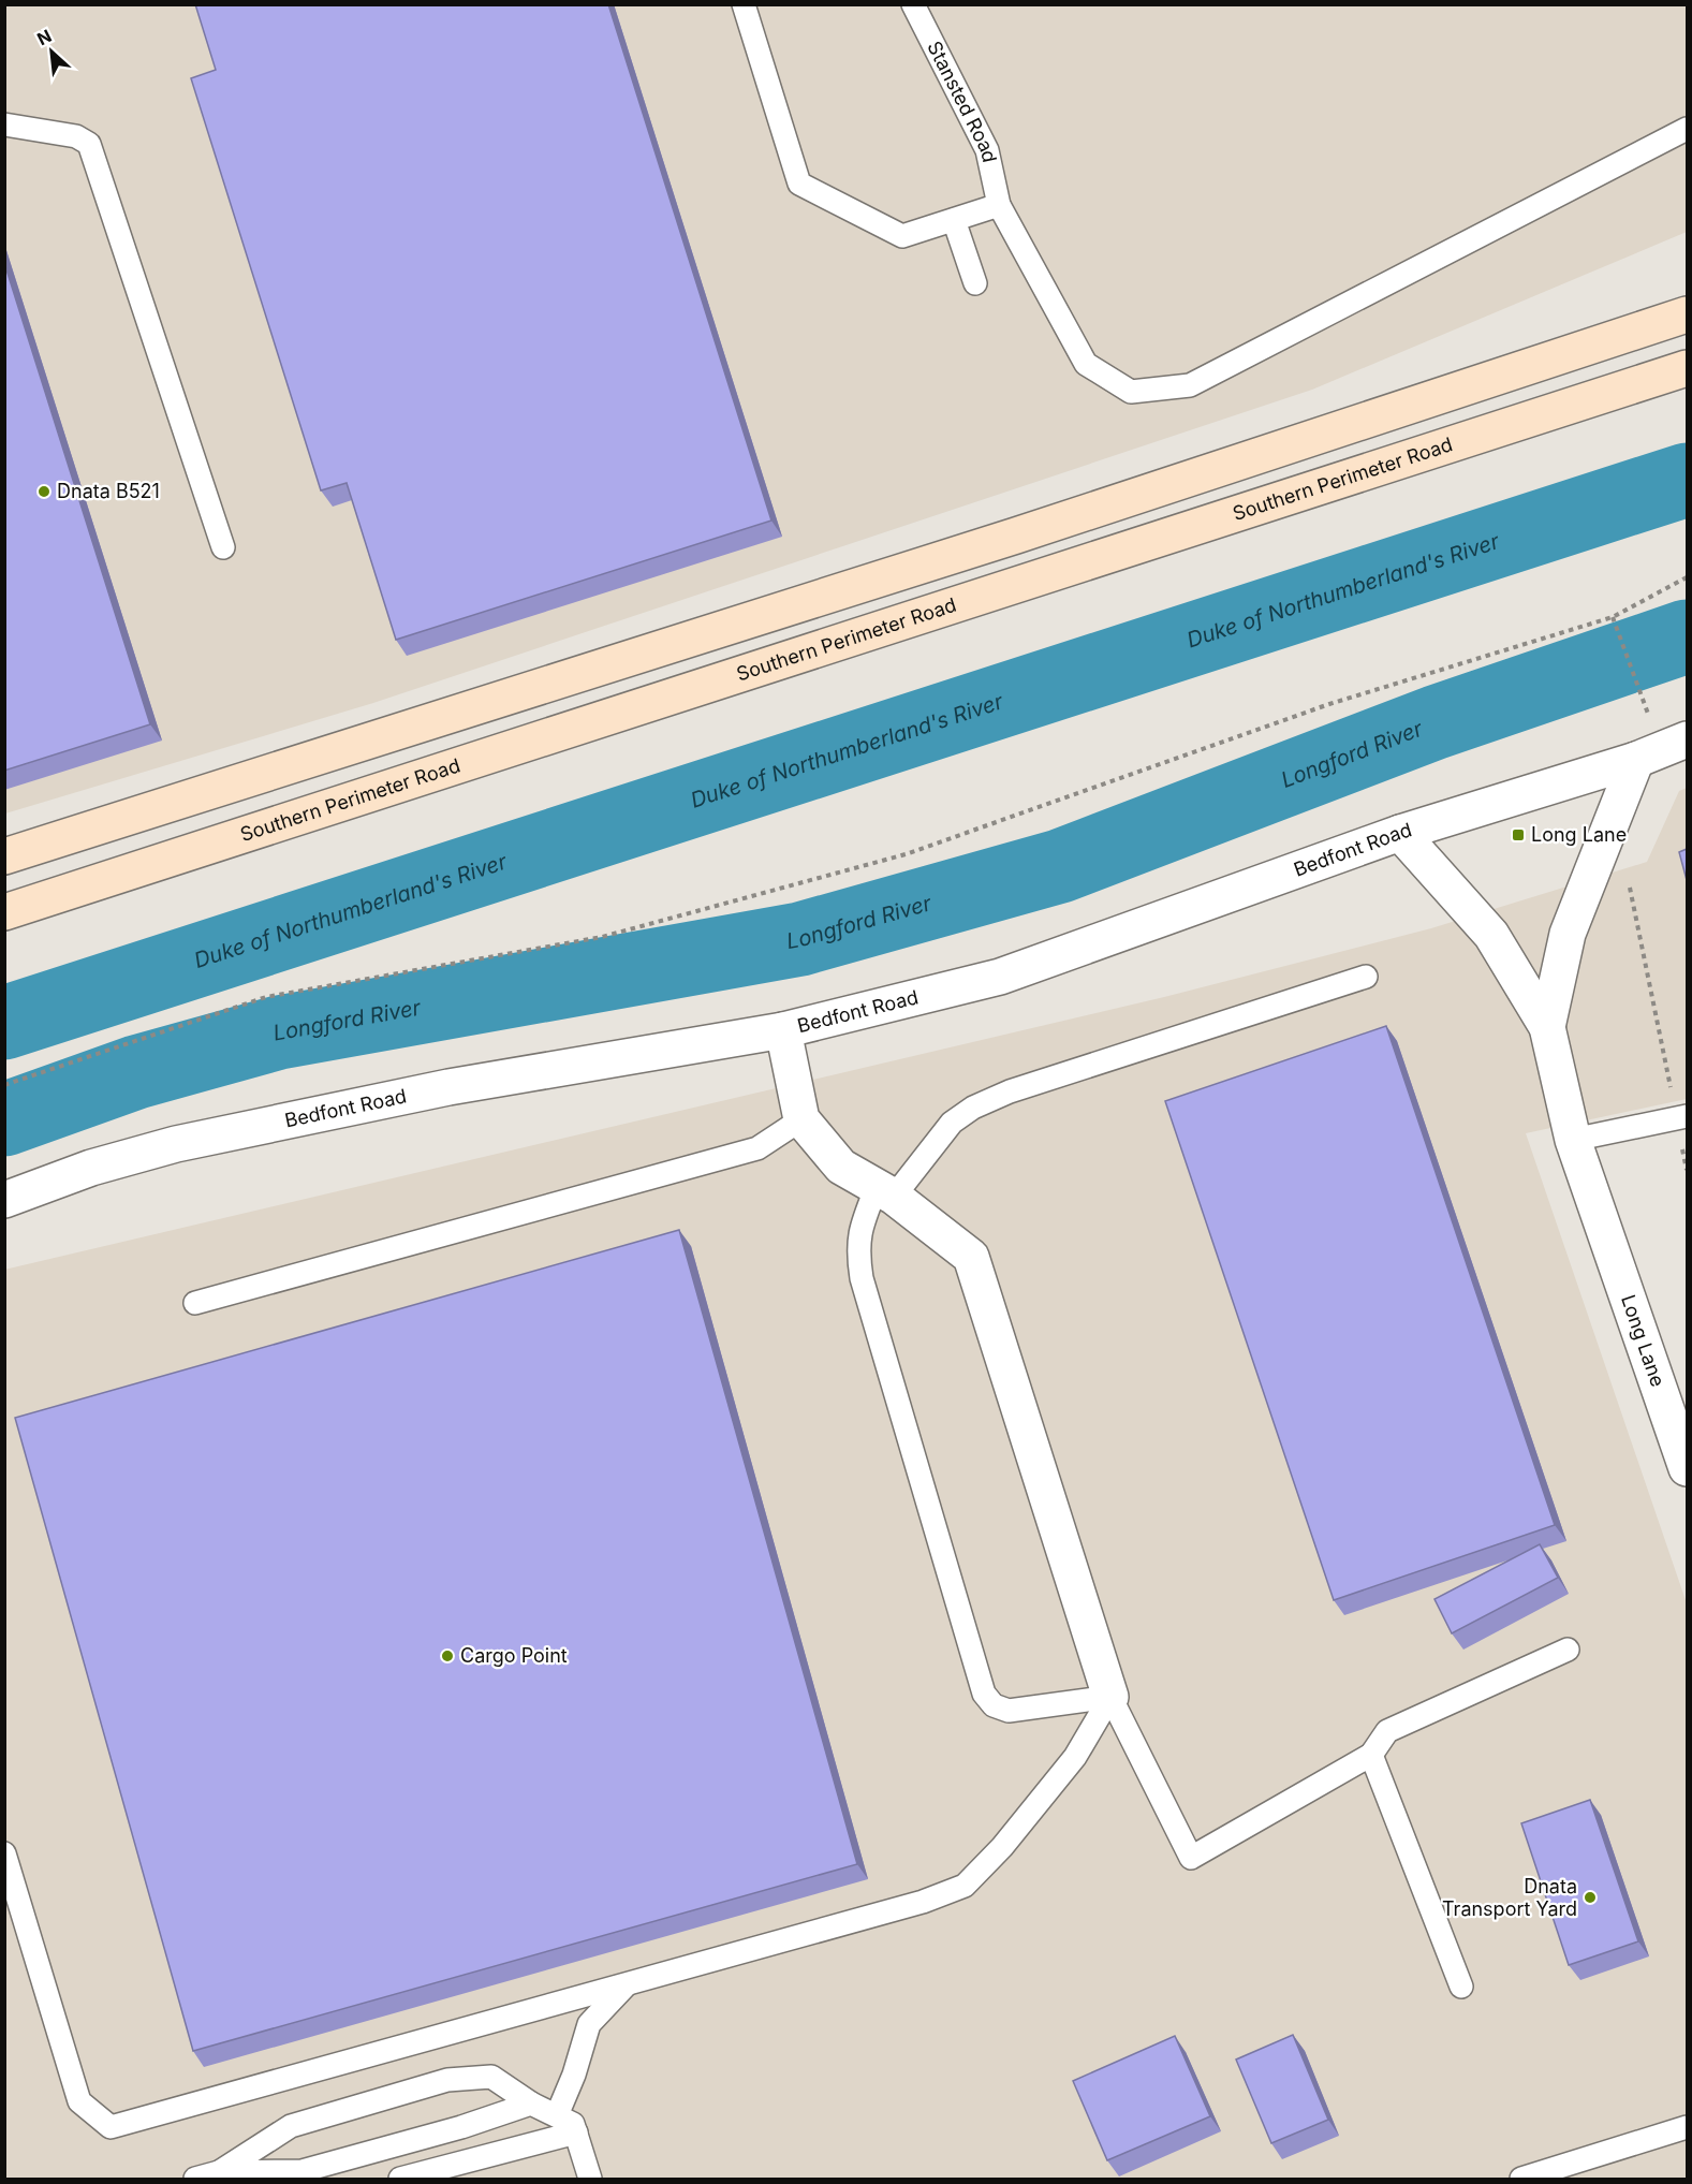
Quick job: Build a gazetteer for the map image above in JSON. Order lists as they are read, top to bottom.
{
  "streets": {
    "street": ["Southern Perimeter Road", "Bedfont Road", "Long Lane"],
    "lane": ["Stansted Road"]
  },
  "crossings": [
    ["Bedfont Road", "Long Lane"]
  ],
  "water": ["Duke of Northumberland's River", "Longford River"],
  "places": {
    "other": ["Dnata B521", "Cargo Point", "Dnata Transport Yard"],
    "transit": ["Long Lane"]
  },
  "north": "top left"
}
